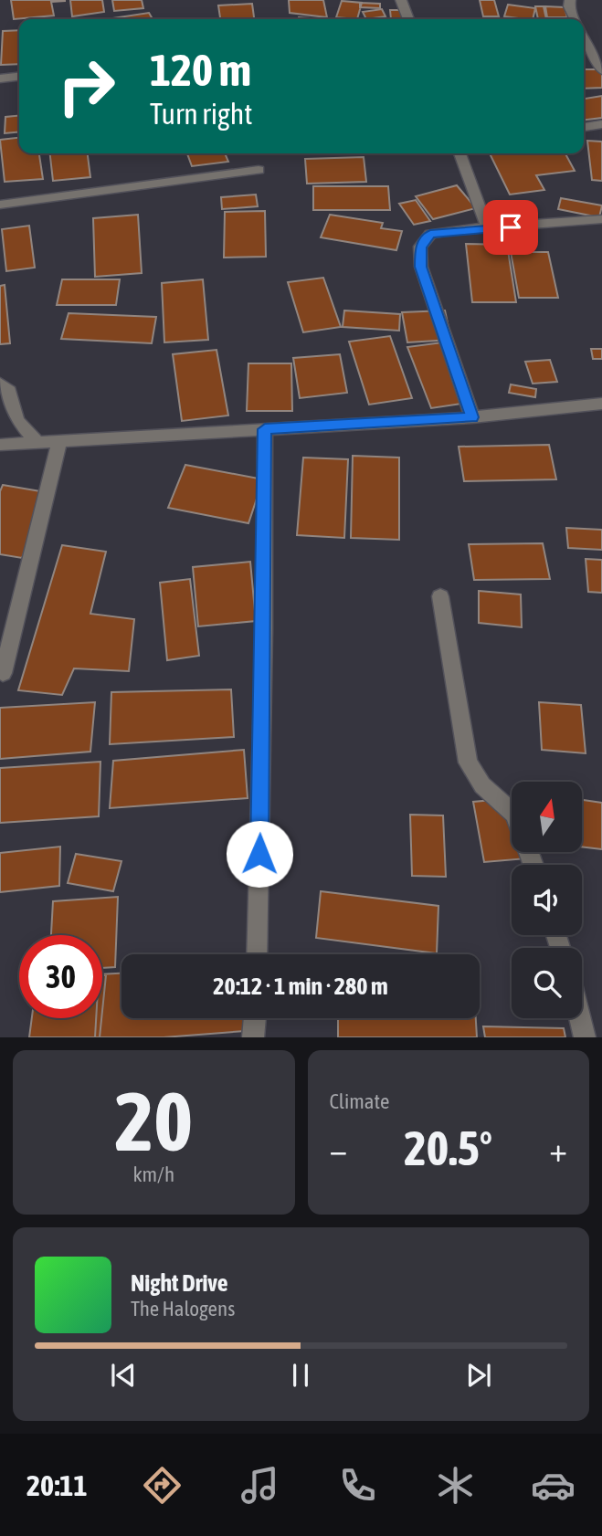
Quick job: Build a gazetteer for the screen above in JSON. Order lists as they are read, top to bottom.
{
  "north": "top",
  "page": {
    "turn": ["120 m", "Turn right"],
    "limit": "30",
    "trip": "20:12 · 1 min · 280 m",
    "tile": [
      ["20", "km/h"],
      "Climate"
    ],
    "heat": ["−", "20.5°", "+"],
    "song": ["Night Drive", "The Halogens"],
    "tabs": "20:11"
  }
}
